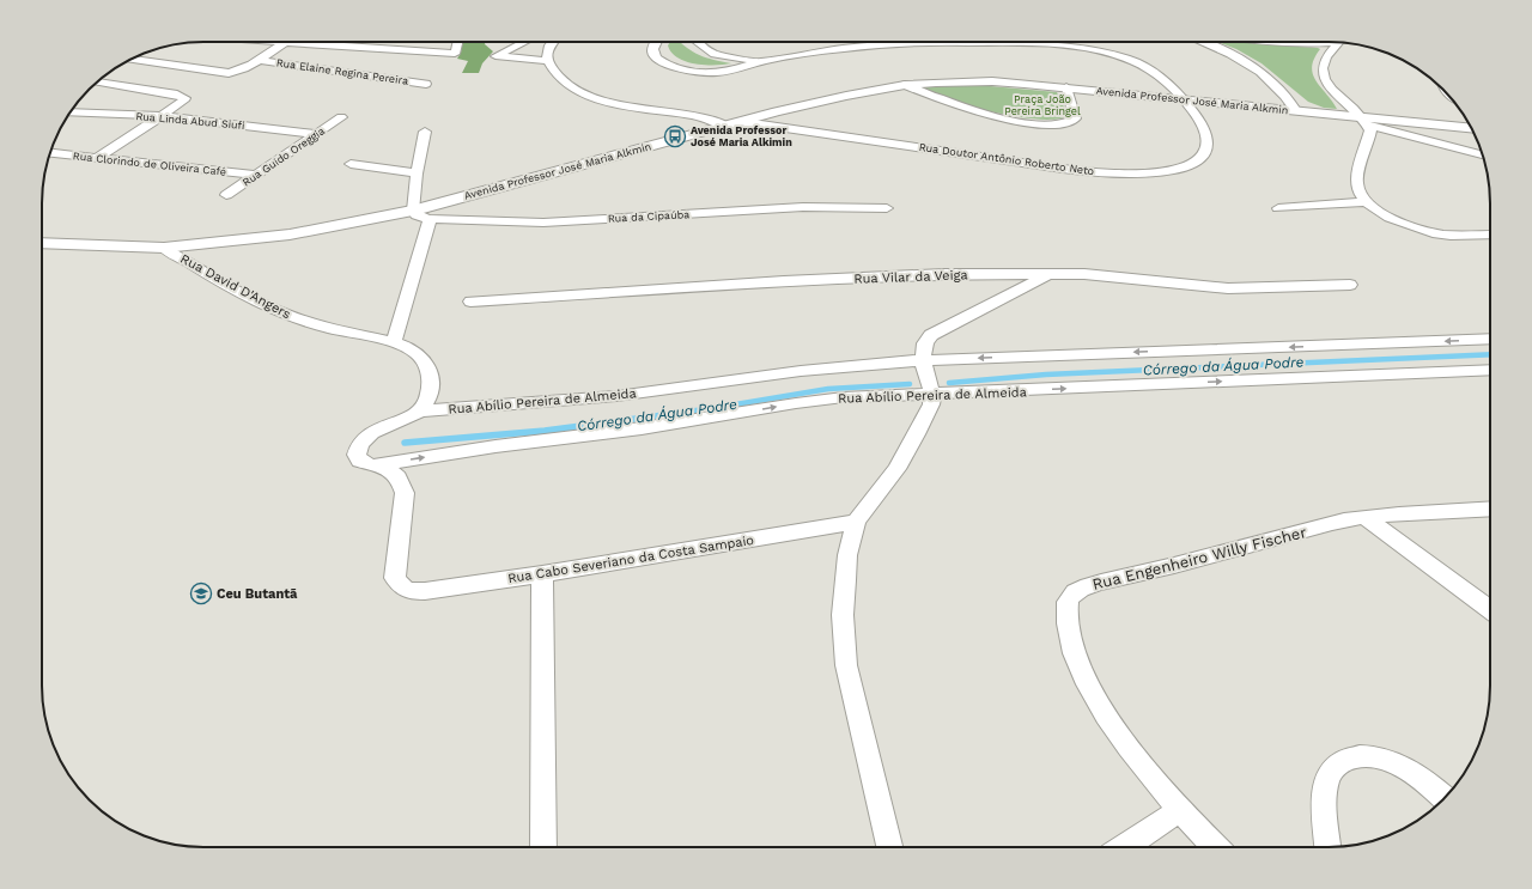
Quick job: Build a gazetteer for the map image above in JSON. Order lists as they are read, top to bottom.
{
  "streets": {
    "street": [
      "Rua Elaine Regina Pereira",
      "Avenida Professor José Maria Alkmin",
      "Rua Linda Abud Siufi",
      "Rua Guido Oreggia",
      "Rua Doutor Antônio Roberto Neto",
      "Rua Clorindo de Oliveira Café",
      "Rua da Cipaúba",
      "Rua Vilar da Veiga",
      "Rua David D'Angers",
      "Rua Abílio Pereira de Almeida",
      "Rua Engenheiro Willy Fischer",
      "Rua Cabo Severiano da Costa Sampaio"
    ]
  },
  "crossings": [
    ["Avenida Professor José Maria Alkmin", "Rua Doutor Antônio Roberto Neto"],
    ["Avenida Professor José Maria Alkmin", "Rua da Cipaúba"],
    ["Avenida Professor José Maria Alkmin", "Rua David D'Angers"],
    ["Rua Linda Abud Siufi", "Rua Guido Oreggia"],
    ["Rua Guido Oreggia", "Rua Clorindo de Oliveira Café"],
    ["Rua David D'Angers", "Rua Abílio Pereira de Almeida"],
    ["Rua Abílio Pereira de Almeida", "Rua Cabo Severiano da Costa Sampaio"]
  ],
  "water": ["Córrego da Água Podre"],
  "parks": ["Praça João Pereira Bringel"],
  "places": {
    "bus stop": ["Avenida Professor José Maria Alkimin"],
    "school or university": ["Ceu Butantã"]
  }
}
